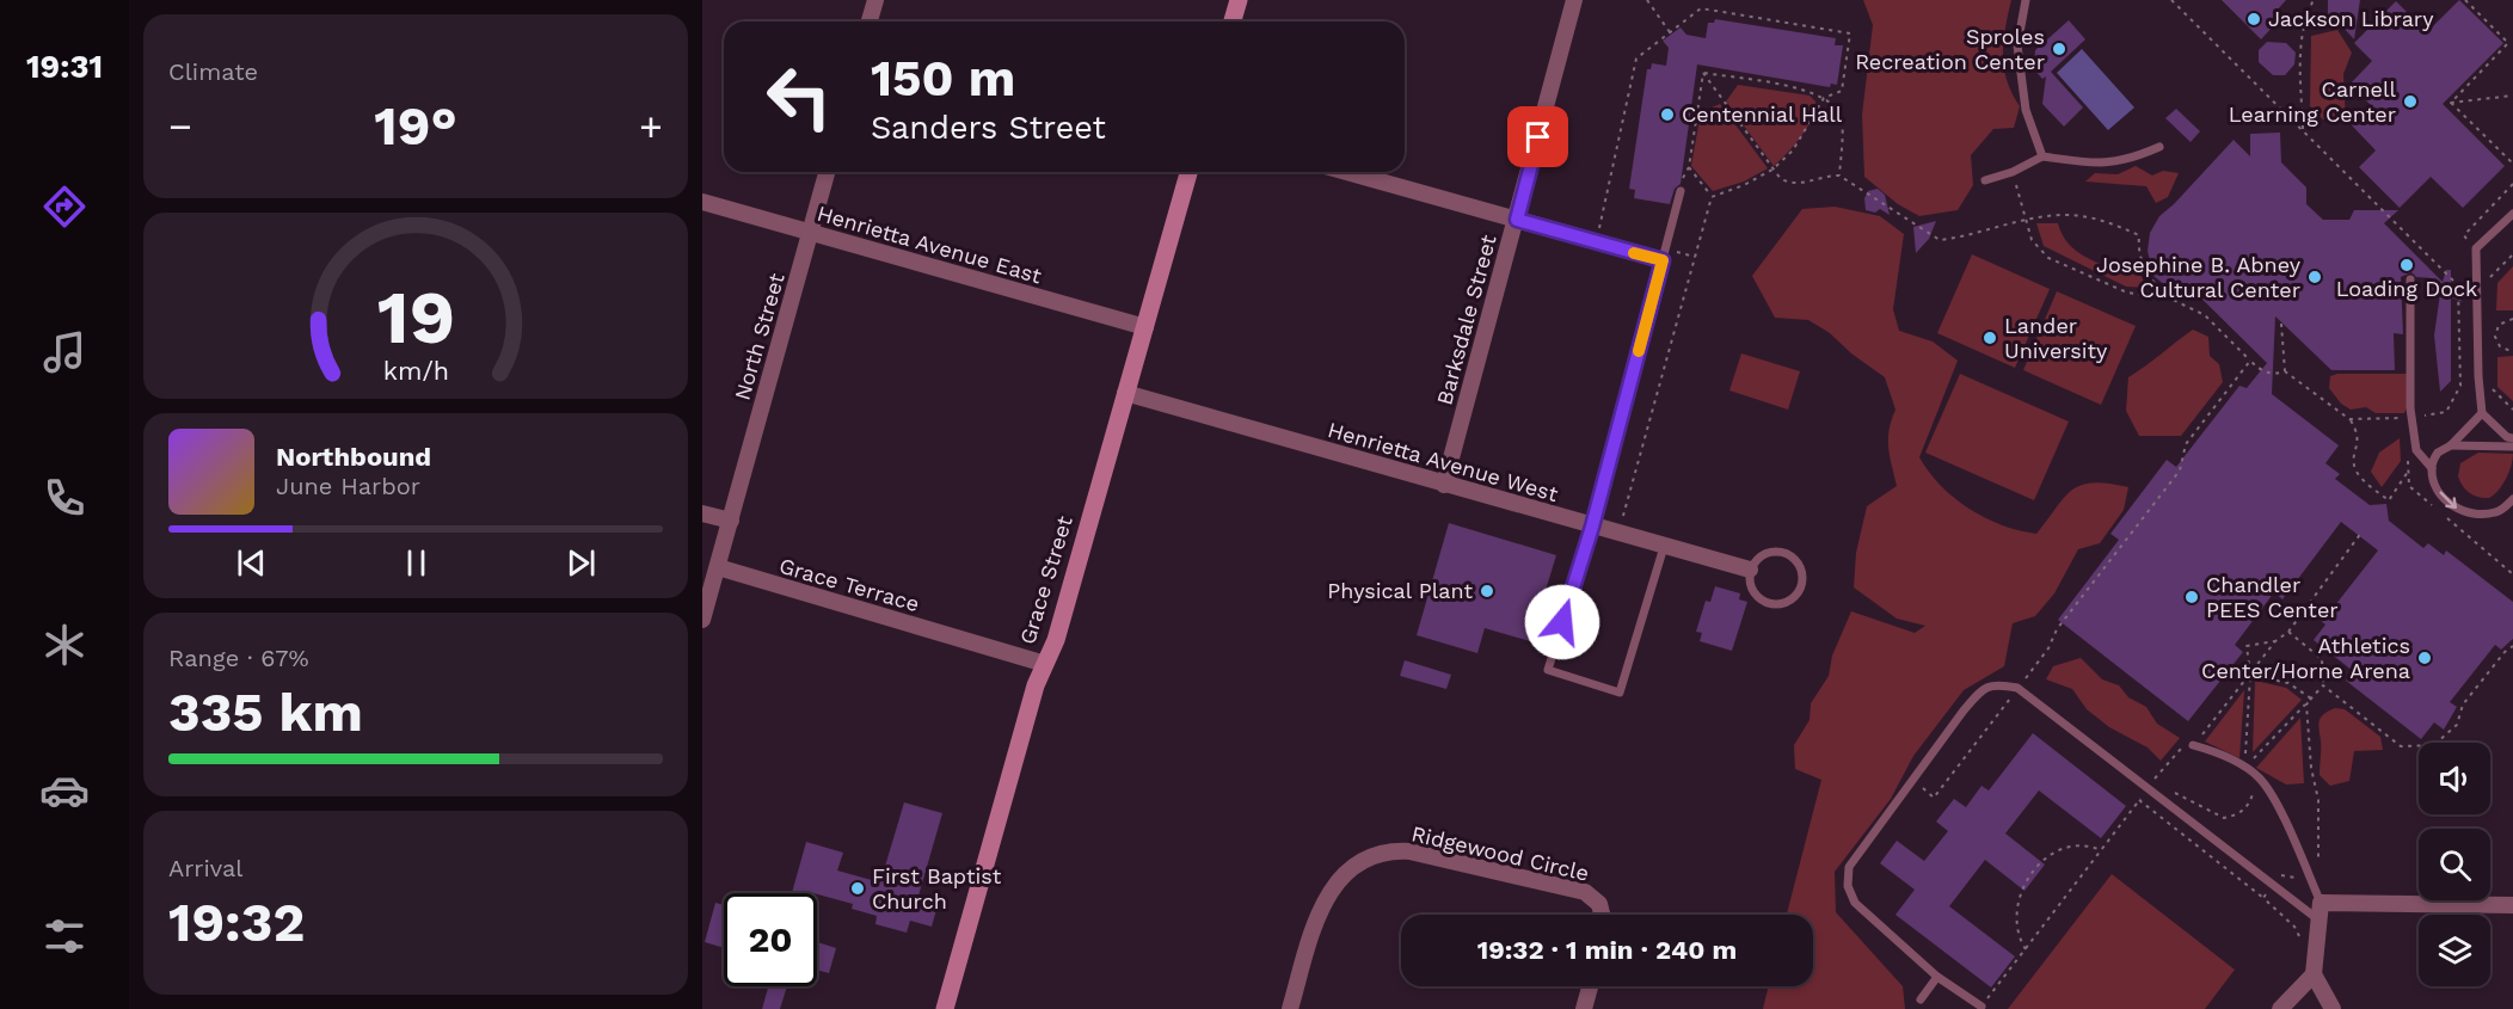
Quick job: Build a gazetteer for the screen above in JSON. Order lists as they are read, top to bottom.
{
  "streets": {
    "main road": ["Grace Street"],
    "street": [
      "Henrietta Avenue East",
      "Barksdale Street",
      "North Street",
      "Henrietta Avenue West",
      "Grace Terrace",
      "Ridgewood Circle"
    ]
  },
  "crossings": [
    ["Henrietta Avenue East", "North Street"],
    ["Henrietta Avenue East", "Grace Street"],
    ["Barksdale Street", "Henrietta Avenue West"],
    ["Henrietta Avenue West", "Grace Street"],
    ["Grace Street", "Grace Terrace"]
  ],
  "places": [
    "Jackson Library",
    "Sproles Recreation Center",
    "Carnell Learning Center",
    "Centennial Hall",
    "Loading Dock",
    "Josephine B. Abney Cultural Center",
    "Lander University",
    "Physical Plant",
    "Chandler PEES Center",
    "Athletics Center/Horne Arena",
    "First Baptist Church"
  ],
  "page": {
    "tabs": "19:31",
    "tile": [
      "Climate",
      ["Range · 67%", "335 km"],
      ["Arrival", "19:32"]
    ],
    "turn": ["150 m", "Sanders Street"],
    "heat": ["−", "19°", "+"],
    "song": ["Northbound", "June Harbor"],
    "limit": "20",
    "trip": "19:32 · 1 min · 240 m",
    "gauge": ["19", "km/h"]
  }
}
